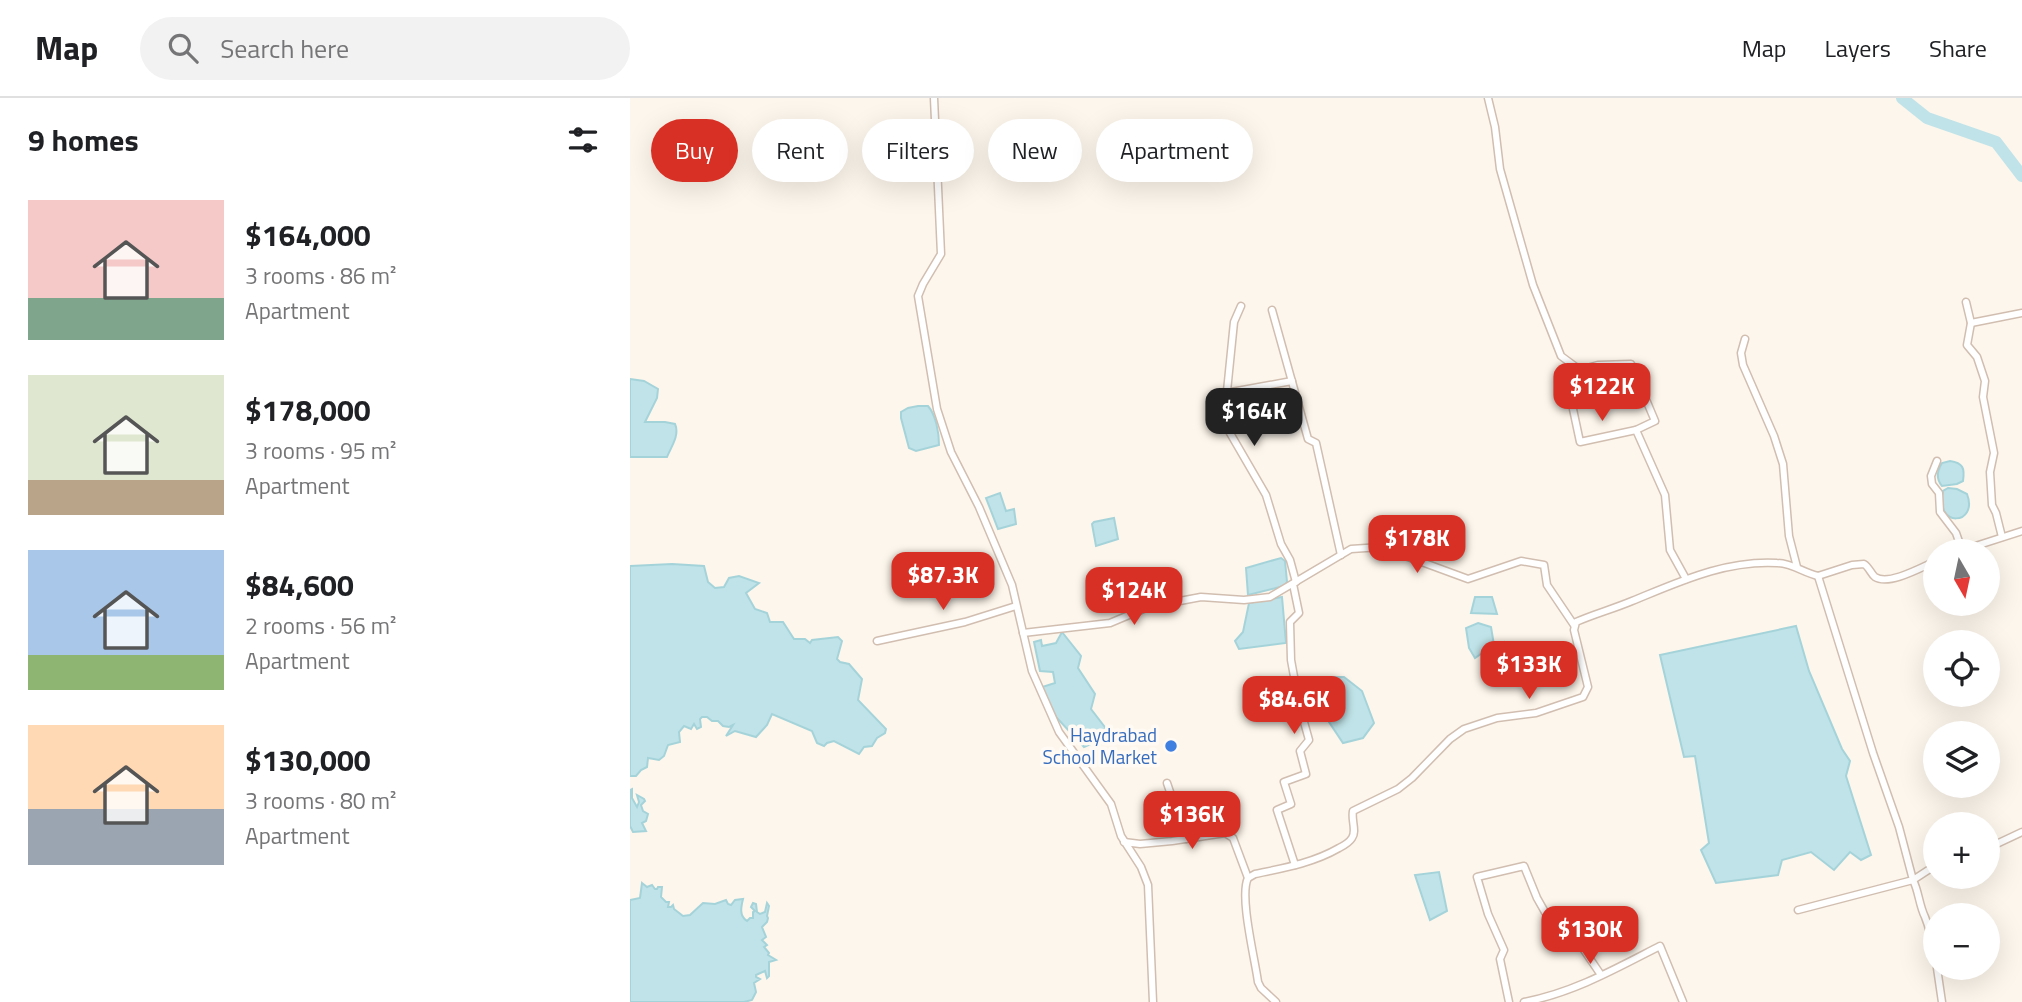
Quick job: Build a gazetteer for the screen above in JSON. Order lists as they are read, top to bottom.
{
  "places": ["Haydrabad School Market"],
  "north": "bottom",
  "page": {
    "header": "Map",
    "search": "Search here",
    "nav": ["Map", "Layers", "Share"],
    "heading": "9 homes",
    "chip": [
      "Buy",
      "Rent",
      "Filters",
      "New",
      "Apartment"
    ],
    "list": [
      {
        "name": "$164,000",
        "note": "3 rooms · 86 m² · Apartment"
      },
      {
        "name": "$178,000",
        "note": "3 rooms · 95 m² · Apartment"
      },
      {
        "name": "$84,600",
        "note": "2 rooms · 56 m² · Apartment"
      },
      {
        "name": "$130,000",
        "note": "3 rooms · 80 m² · Apartment"
      }
    ],
    "price": [
      "$122K",
      "$164K",
      "$178K",
      "$87.3K",
      "$124K",
      "$133K",
      "$84.6K",
      "$136K",
      "$130K"
    ],
    "map_buttons": ["+", "−"]
  }
}
